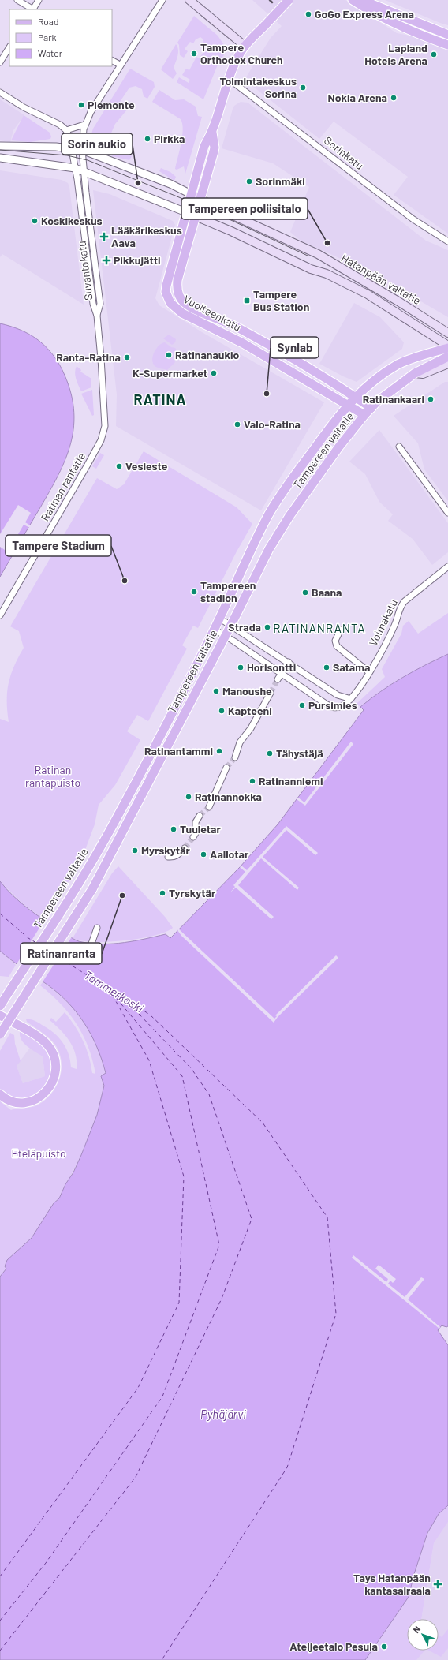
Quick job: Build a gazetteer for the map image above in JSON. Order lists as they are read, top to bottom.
{
  "streets": {
    "main road": ["Hatanpään valtatie", "Vuolteenkatu", "Tampereen valtatie"],
    "street": [
      "Sorinkatu",
      "Suvantokatu",
      "Ratinan rantatie",
      "Voimakatu"
    ]
  },
  "crossings": [
    ["Sorinkatu", "Vuolteenkatu"],
    ["Suvantokatu", "Hatanpään valtatie"],
    ["Suvantokatu", "Ratinan rantatie"],
    ["Hatanpään valtatie", "Vuolteenkatu"],
    ["Vuolteenkatu", "Tampereen valtatie"],
    ["Tampereen valtatie", "Voimakatu"]
  ],
  "districts": ["RATINA", "RATINANRANTA"],
  "water": ["Tammerkoski", "Pyhäjärvi"],
  "parks": ["Ratinan rantapuisto", "Eteläpuisto"],
  "places": {
    "other": [
      "GoGo Express Arena",
      "Tampere Orthodox Church",
      "Lapland Hotels Arena",
      "Toimintakeskus Sorina",
      "Nokia Arena",
      "Piemonte",
      "Pirkka",
      "Sorinmäki",
      "Sorin aukio",
      "Koskikeskus",
      "Tampereen poliisitalo",
      "Ratinanaukio",
      "Ranta-Ratina",
      "K-Supermarket",
      "Synlab",
      "Ratinankaari",
      "Valo-Ratina",
      "Vesieste",
      "Tampere Stadium",
      "Tampereen stadion",
      "Baana",
      "Strada",
      "Horisontti",
      "Satama",
      "Manoushe",
      "Pursimies",
      "Kapteeni",
      "Ratinantammi",
      "Tähystäjä",
      "Ratinanniemi",
      "Ratinannokka",
      "Tuuletar",
      "Myrskytär",
      "Aallotar",
      "Tyrskytär",
      "Ratinanranta",
      "Ateljeetalo Pesula"
    ],
    "health": ["Lääkärikeskus Aava", "Pikkujätti", "Tays Hatanpään kantasairaala"],
    "transit": ["Tampere Bus Station"]
  },
  "legend": ["Road", "Park", "Water"],
  "north": "top left"
}
